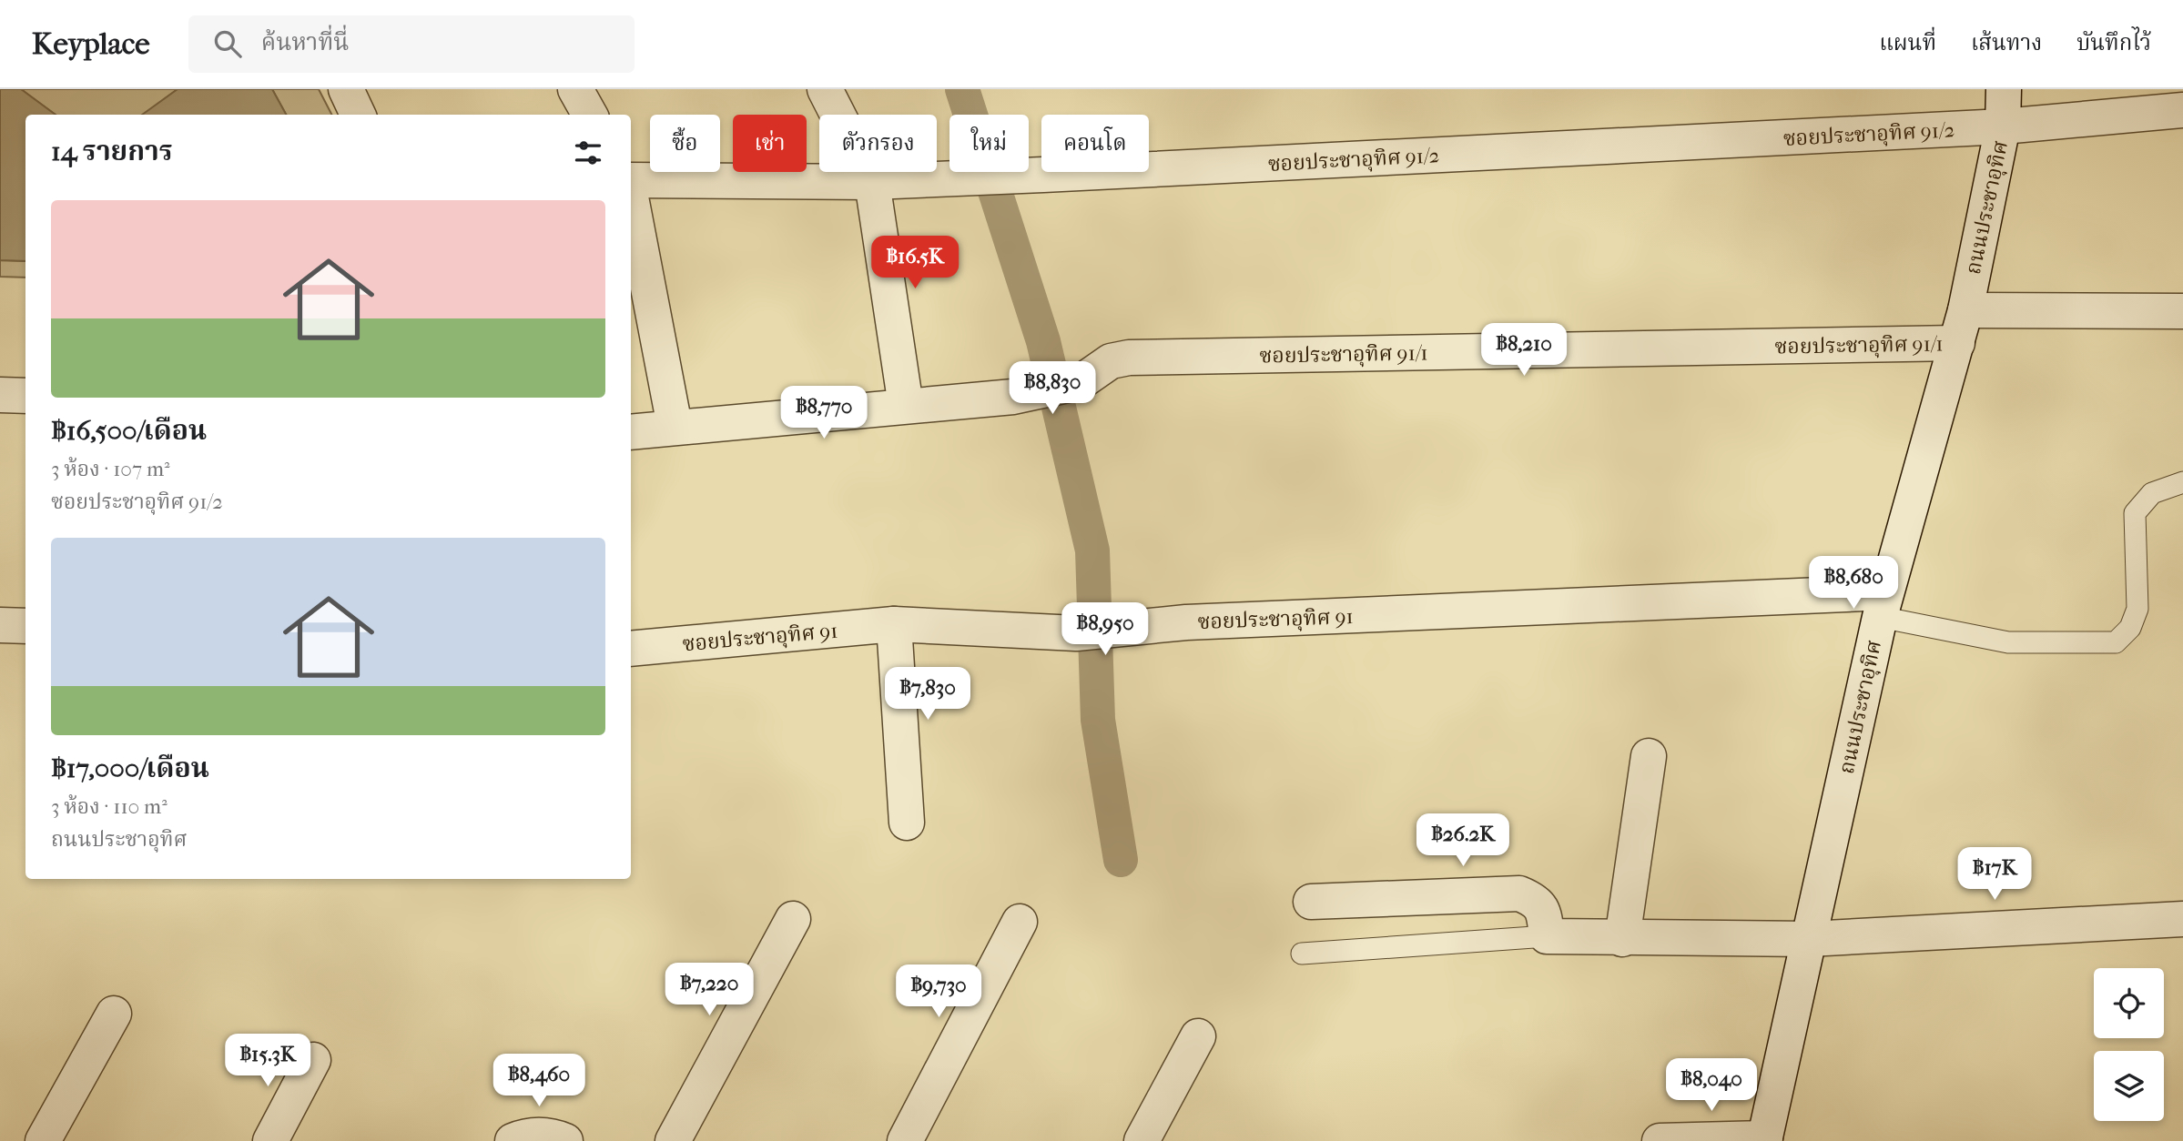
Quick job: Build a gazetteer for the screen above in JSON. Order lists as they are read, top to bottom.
{
  "streets": {
    "street": [
      "ซอยประชาอุทิศ 91/2",
      "ถนนประชาอุทิศ",
      "ซอยประชาอุทิศ 91/1",
      "ซอยประชาอุทิศ 91"
    ]
  },
  "crossings": [
    ["ซอยประชาอุทิศ 91/2", "ถนนประชาอุทิศ"],
    ["ถนนประชาอุทิศ", "ซอยประชาอุทิศ 91/1"],
    ["ถนนประชาอุทิศ", "ซอยประชาอุทิศ 91"]
  ],
  "page": {
    "header": "Keyplace",
    "search": "ค้นหาที่นี่",
    "nav": ["แผนที่", "เส้นทาง", "บันทึกไว้"],
    "chip": [
      "ซื้อ",
      "เช่า",
      "ตัวกรอง",
      "ใหม่",
      "คอนโด"
    ],
    "heading": "14 รายการ",
    "list": [
      {
        "name": "฿16,500/เดือน",
        "note": "3 ห้อง · 107 m² · ซอยประชาอุทิศ 91/2"
      },
      {
        "name": "฿17,000/เดือน",
        "note": "3 ห้อง · 110 m² · ถนนประชาอุทิศ"
      }
    ],
    "price": [
      "฿16.5K",
      "฿8,210",
      "฿8,830",
      "฿8,770",
      "฿8,680",
      "฿8,950",
      "฿7,830",
      "฿26.2K",
      "฿17K",
      "฿7,220",
      "฿9,730",
      "฿15.3K",
      "฿8,460",
      "฿8,040"
    ]
  }
}
